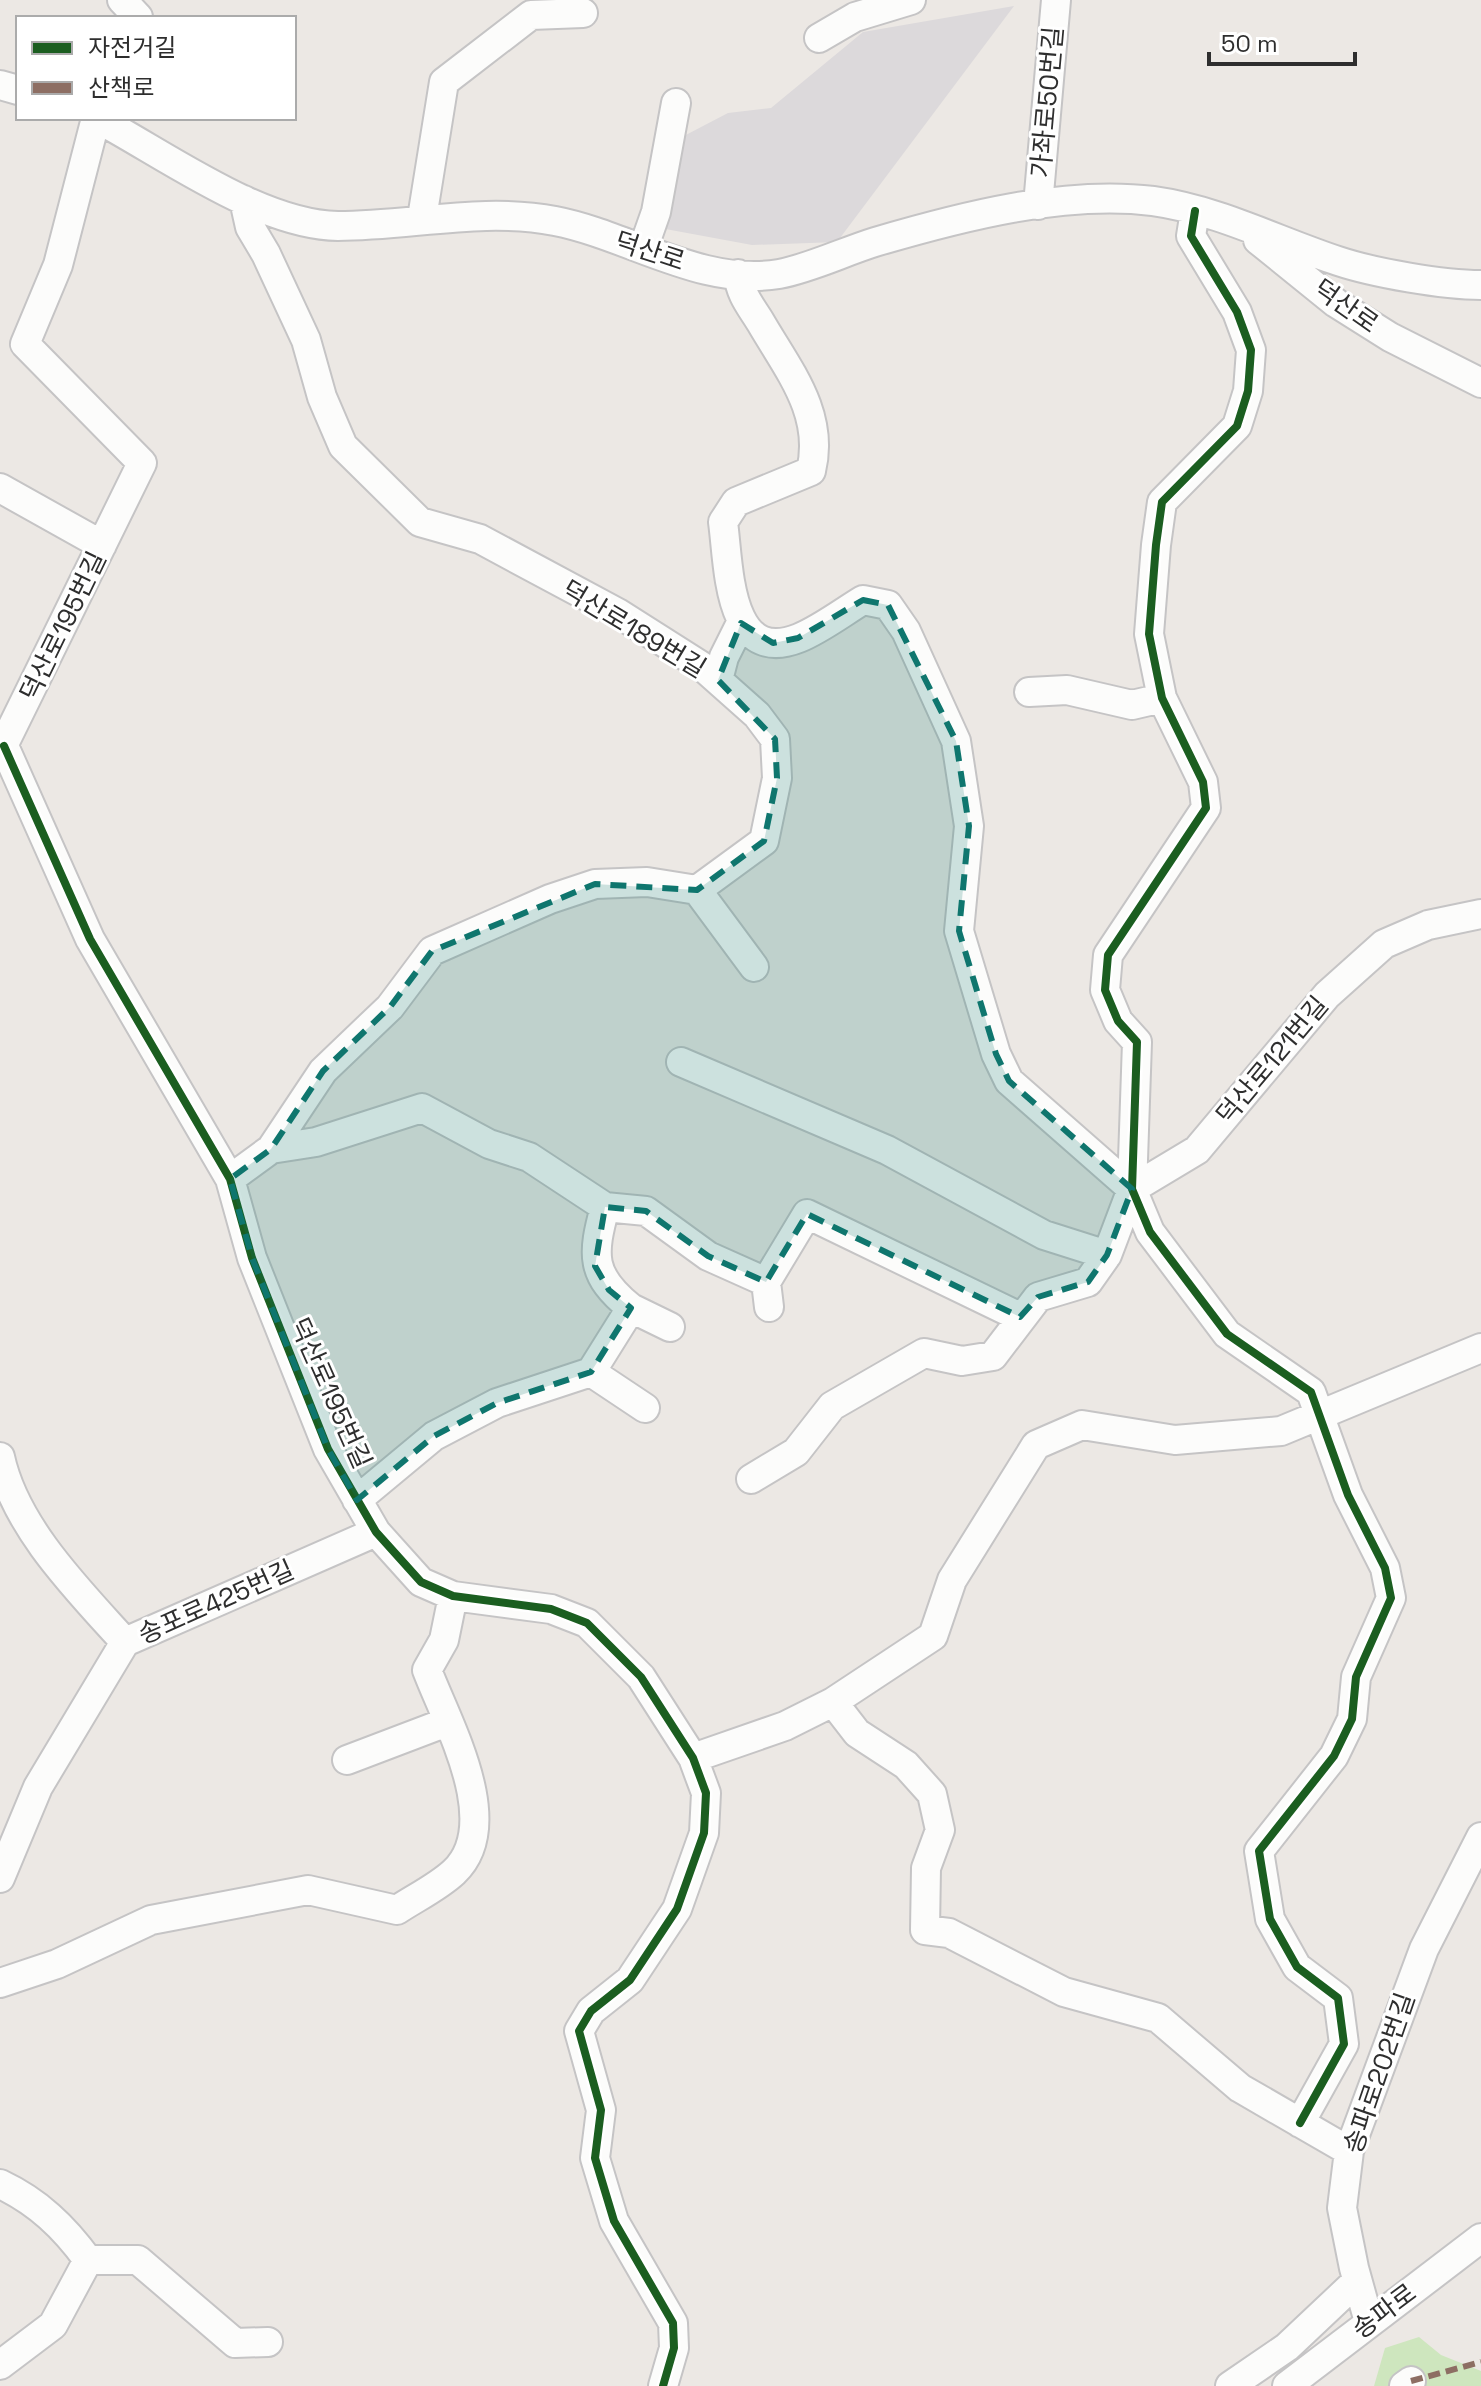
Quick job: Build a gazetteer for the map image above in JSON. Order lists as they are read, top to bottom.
{
  "streets": {
    "street": [
      "가좌로50번길",
      "덕산로",
      "덕산로195번길",
      "덕산로189번길",
      "덕산로121번길",
      "송포로425번길",
      "송파로202번길",
      "송파로"
    ]
  },
  "crossings": [
    ["가좌로50번길", "덕산로"],
    ["덕산로", "덕산로189번길"],
    ["덕산로195번길", "송포로425번길"],
    ["송파로202번길", "송파로"]
  ],
  "legend": ["자전거길", "산책로"],
  "scale_bar": "50 m"
}
